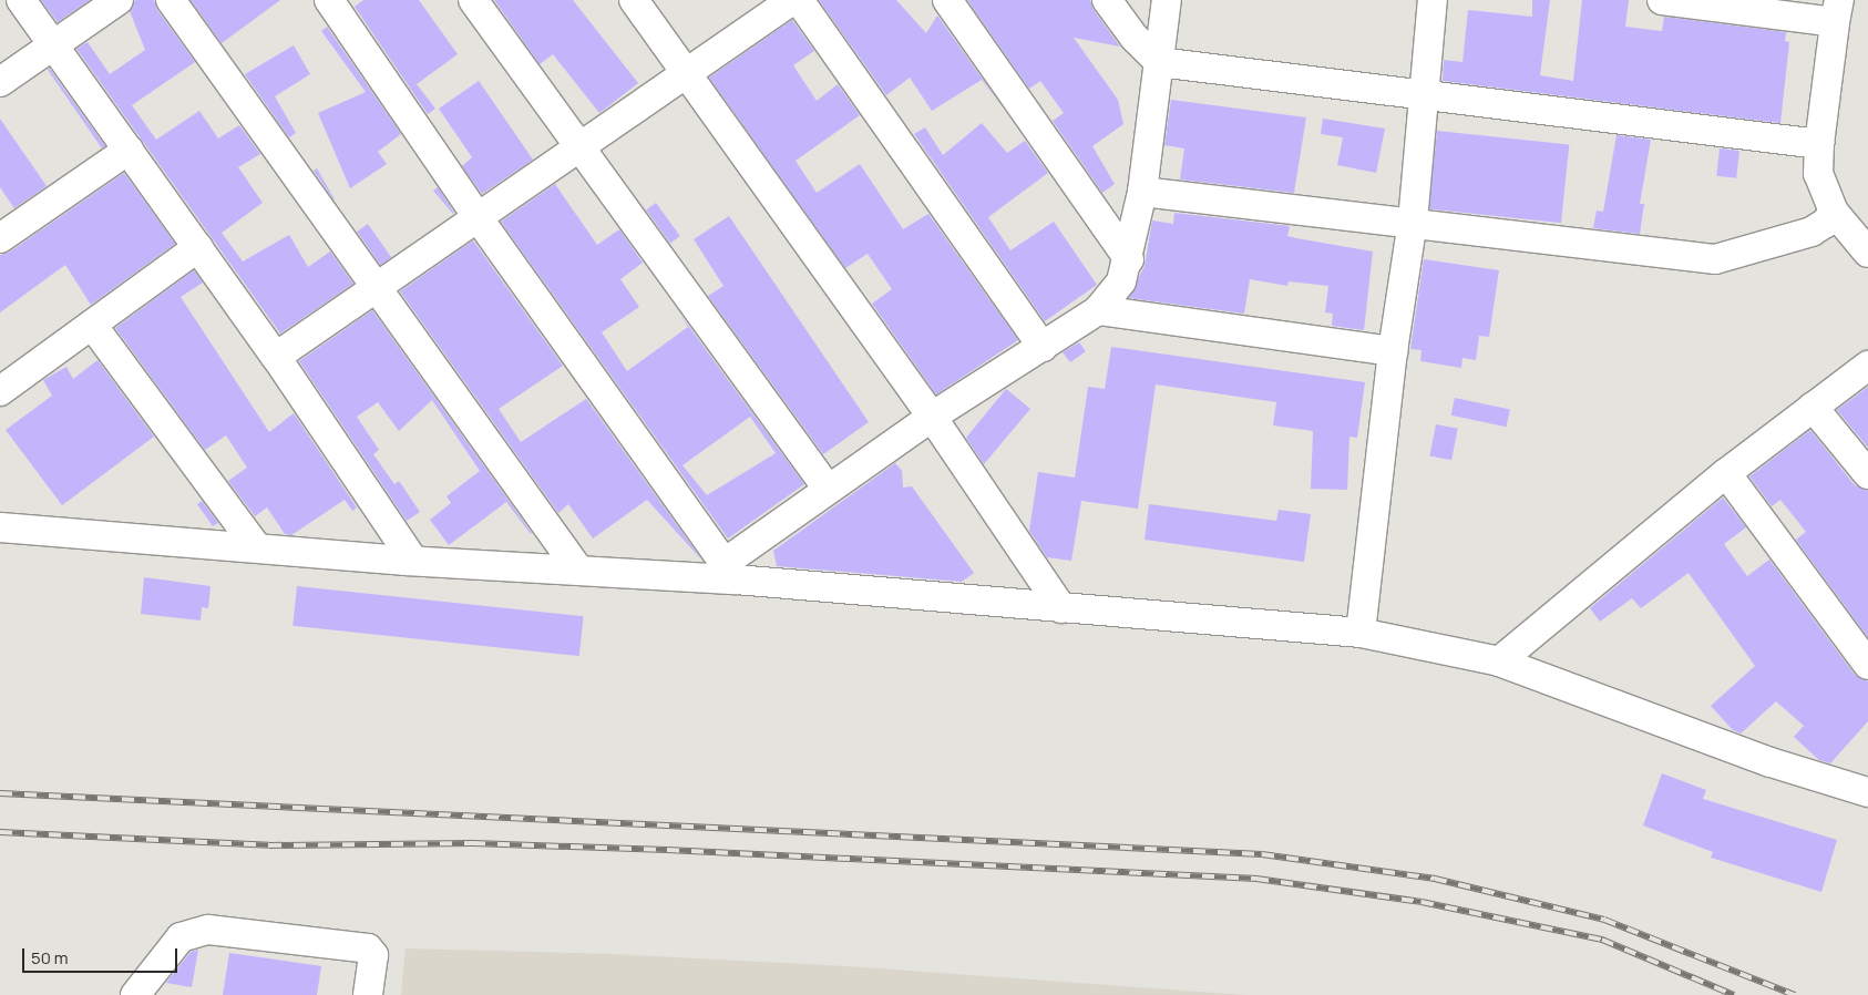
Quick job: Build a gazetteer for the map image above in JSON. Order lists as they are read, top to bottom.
{
  "scale_bar": "50 m"
}
